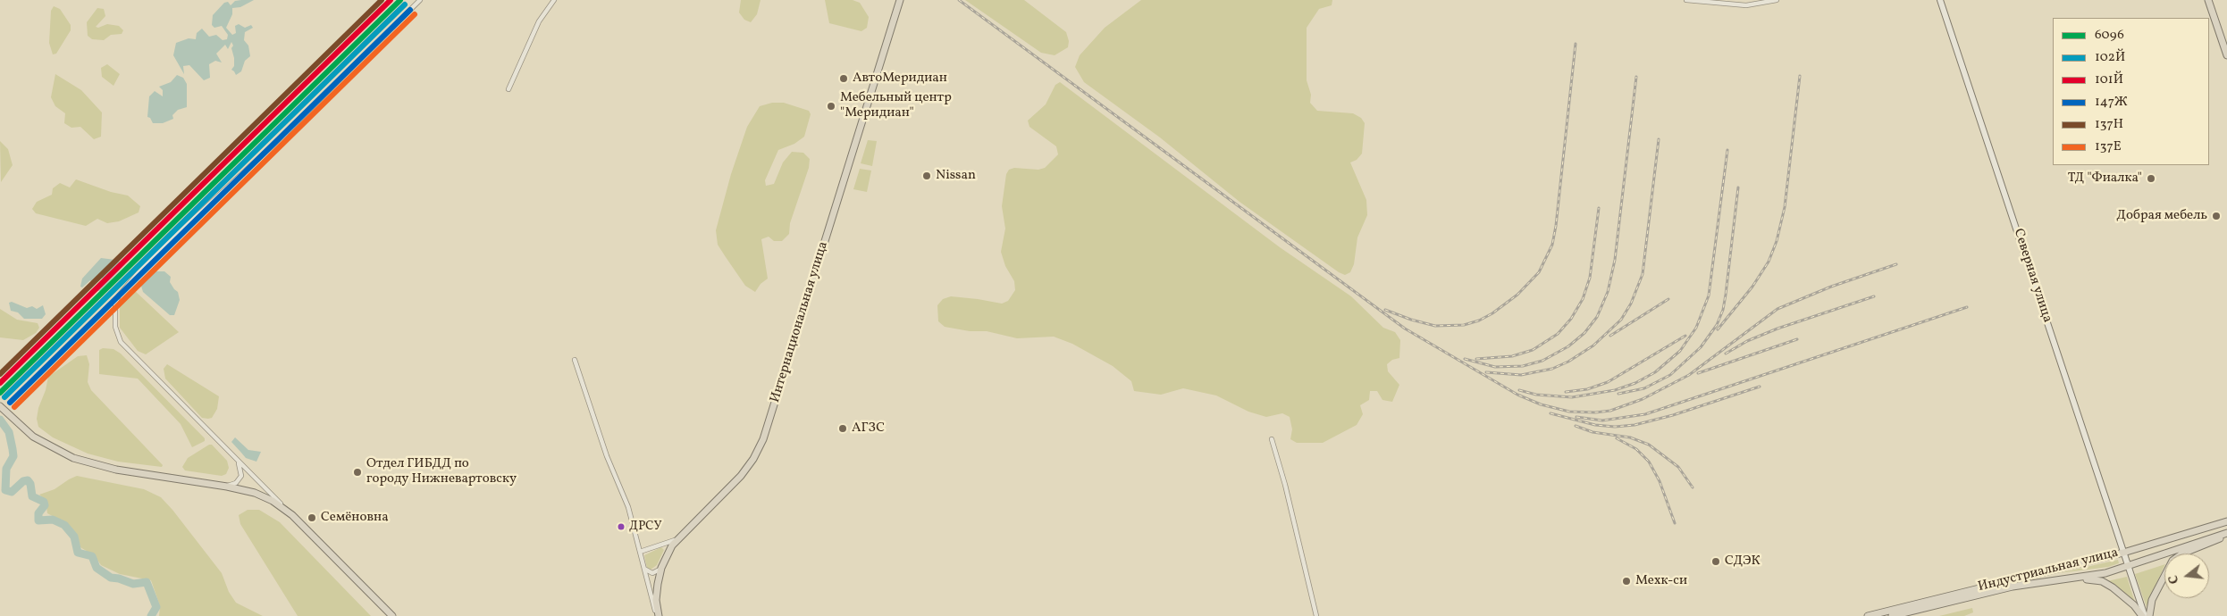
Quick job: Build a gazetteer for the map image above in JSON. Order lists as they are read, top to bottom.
{
  "streets": {
    "main road": ["Северная улица", "Интернациональная улица", "Индустриальная улица"]
  },
  "crossings": [
    ["Северная улица", "Индустриальная улица"]
  ],
  "places": [
    "АвтоМеридиан",
    "Мебельный центр \"Меридиан\"",
    "Nissan",
    "ТД \"Фиалка\"",
    "Добрая мебель",
    "АГЗС",
    "Отдел ГИБДД по городу Нижневартовску",
    "Семёновна",
    "ДРСУ",
    "СДЭК",
    "Мехк-си"
  ],
  "lines": [
    "transit line 6096",
    "transit line 101Й",
    "transit line 137Н",
    "transit line 102Й",
    "transit line 147Ж",
    "transit line 137Е"
  ],
  "legend": [
    "6096",
    "102Й",
    "101Й",
    "147Ж",
    "137Н",
    "137Е"
  ],
  "north": "left"
}
